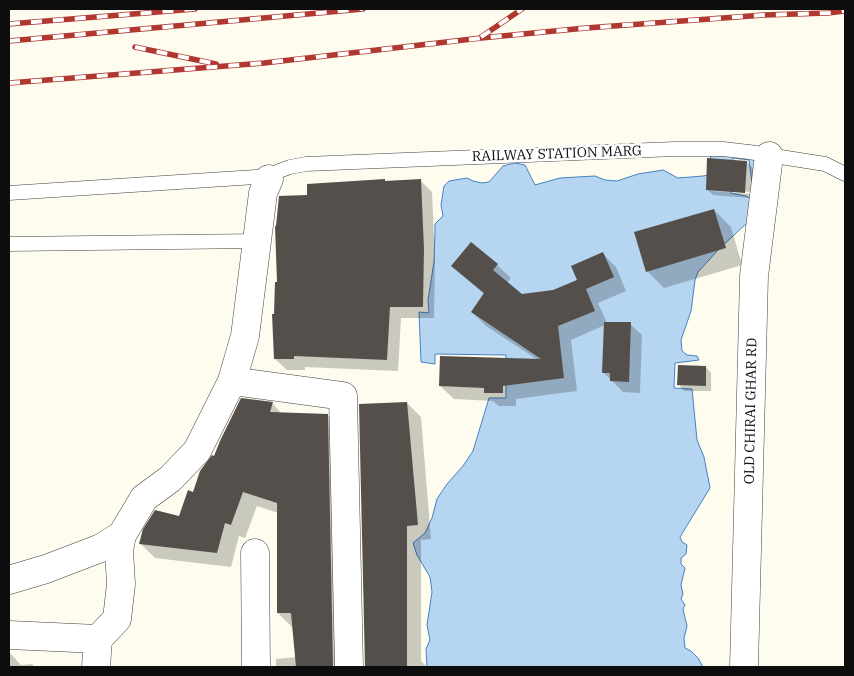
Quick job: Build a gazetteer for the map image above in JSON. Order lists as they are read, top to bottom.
{
  "streets": {
    "street": ["OLD CHIRAI GHAR RD"],
    "lane": ["RAILWAY STATION MARG"]
  },
  "crossings": [
    ["RAILWAY STATION MARG", "OLD CHIRAI GHAR RD"]
  ]
}
